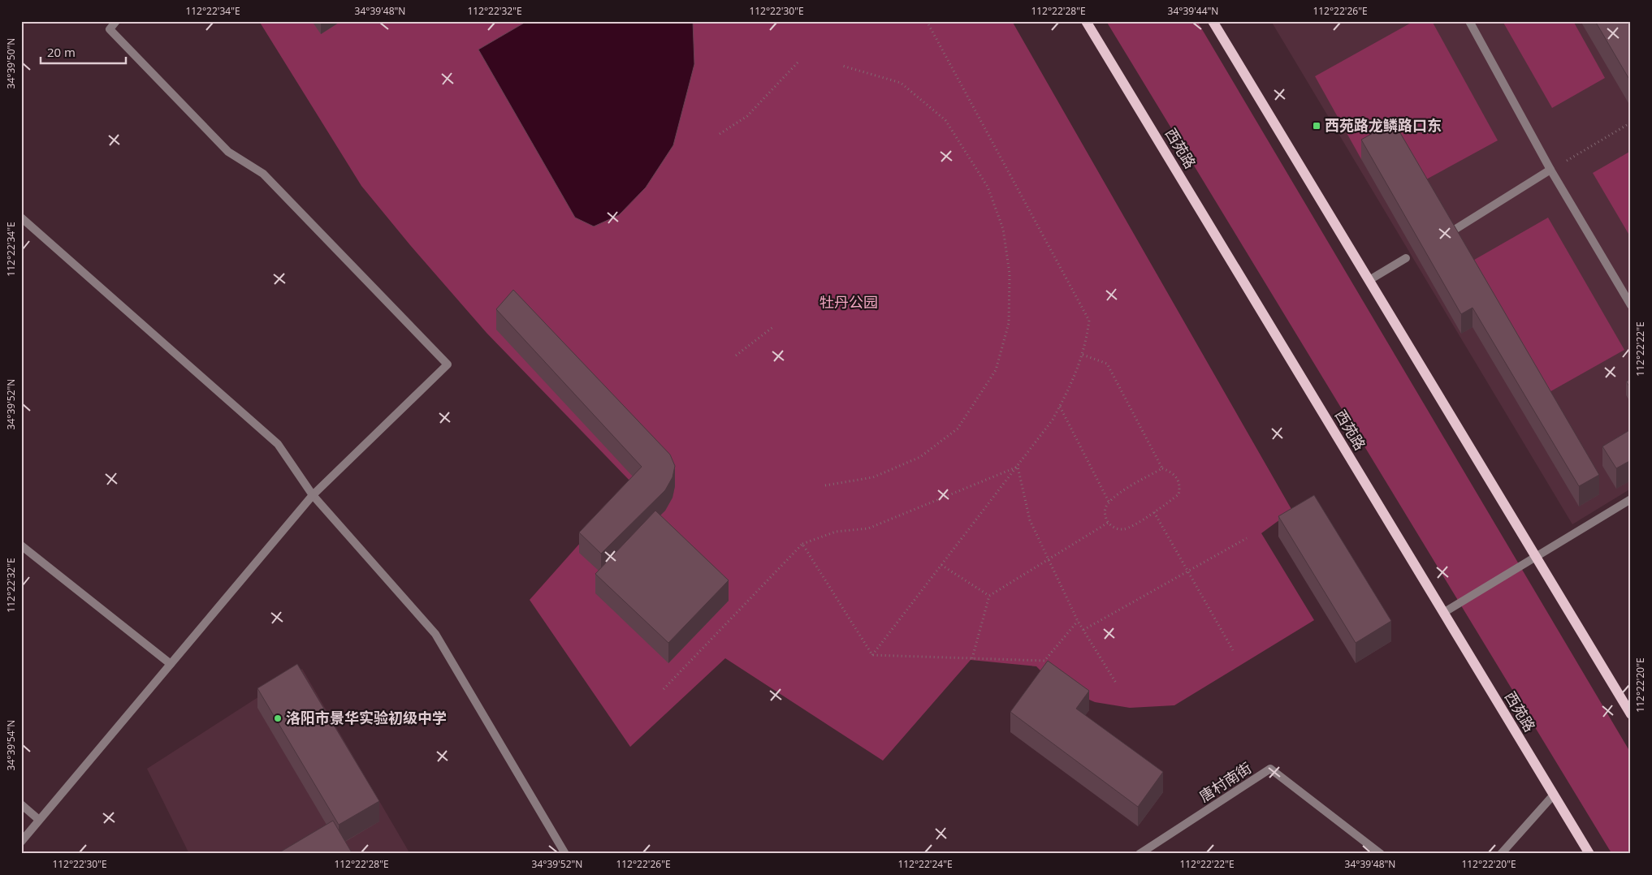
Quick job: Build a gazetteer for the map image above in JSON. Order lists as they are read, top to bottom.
{
  "streets": {
    "main road": ["西苑路"],
    "lane": ["唐村南街"]
  },
  "parks": ["牡丹公园"],
  "places": {
    "transit": ["西苑路龙鳞路口东"],
    "other": ["洛阳市景华实验初级中学"]
  },
  "scale_bar": "20 m",
  "coordinates": [
    "112°22'34\"E",
    "34°39'48\"N",
    "112°22'32\"E",
    "112°22'30\"E",
    "112°22'28\"E",
    "34°39'44\"N",
    "112°22'26\"E",
    "34°39'50\"N",
    "112°22'22\"E",
    "34°39'52\"N",
    "112°22'20\"E",
    "34°39'54\"N",
    "112°22'24\"E"
  ]
}
